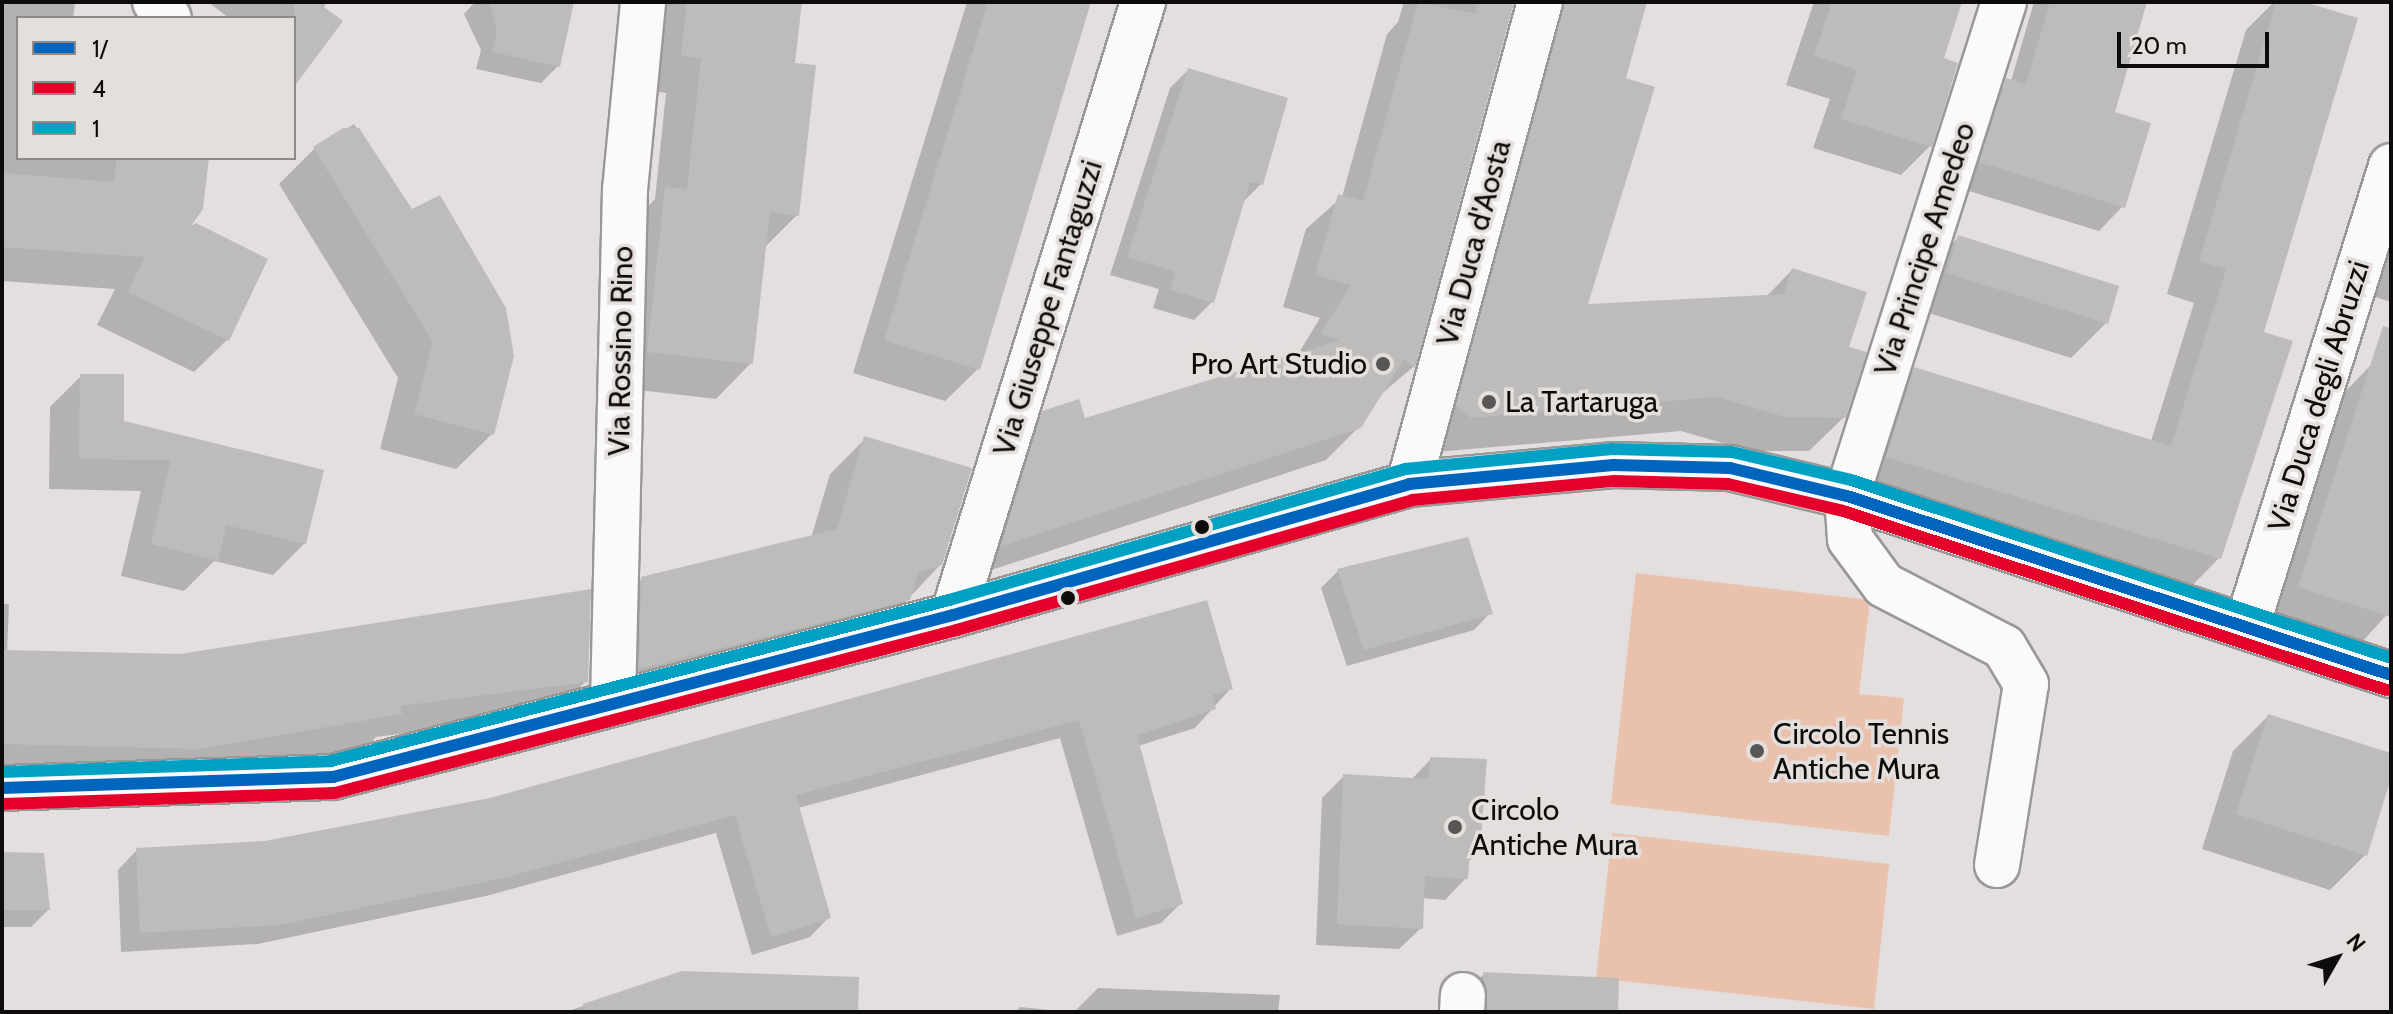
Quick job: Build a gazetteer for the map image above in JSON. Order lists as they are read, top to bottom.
{
  "streets": {
    "street": [
      "Via Duca d'Aosta",
      "Via Principe Amedeo",
      "Via Giuseppe Fantaguzzi",
      "Via Rossino Rino",
      "Via Duca degli Abruzzi"
    ]
  },
  "places": [
    "Pro Art Studio",
    "La Tartaruga",
    "Circolo Tennis Antiche Mura",
    "Circolo Antiche Mura"
  ],
  "lines": ["transit line 1", "transit line 1/", "transit line 4"],
  "legend": ["1/", "4", "1"],
  "scale_bar": "20 m",
  "north": "top right"
}
